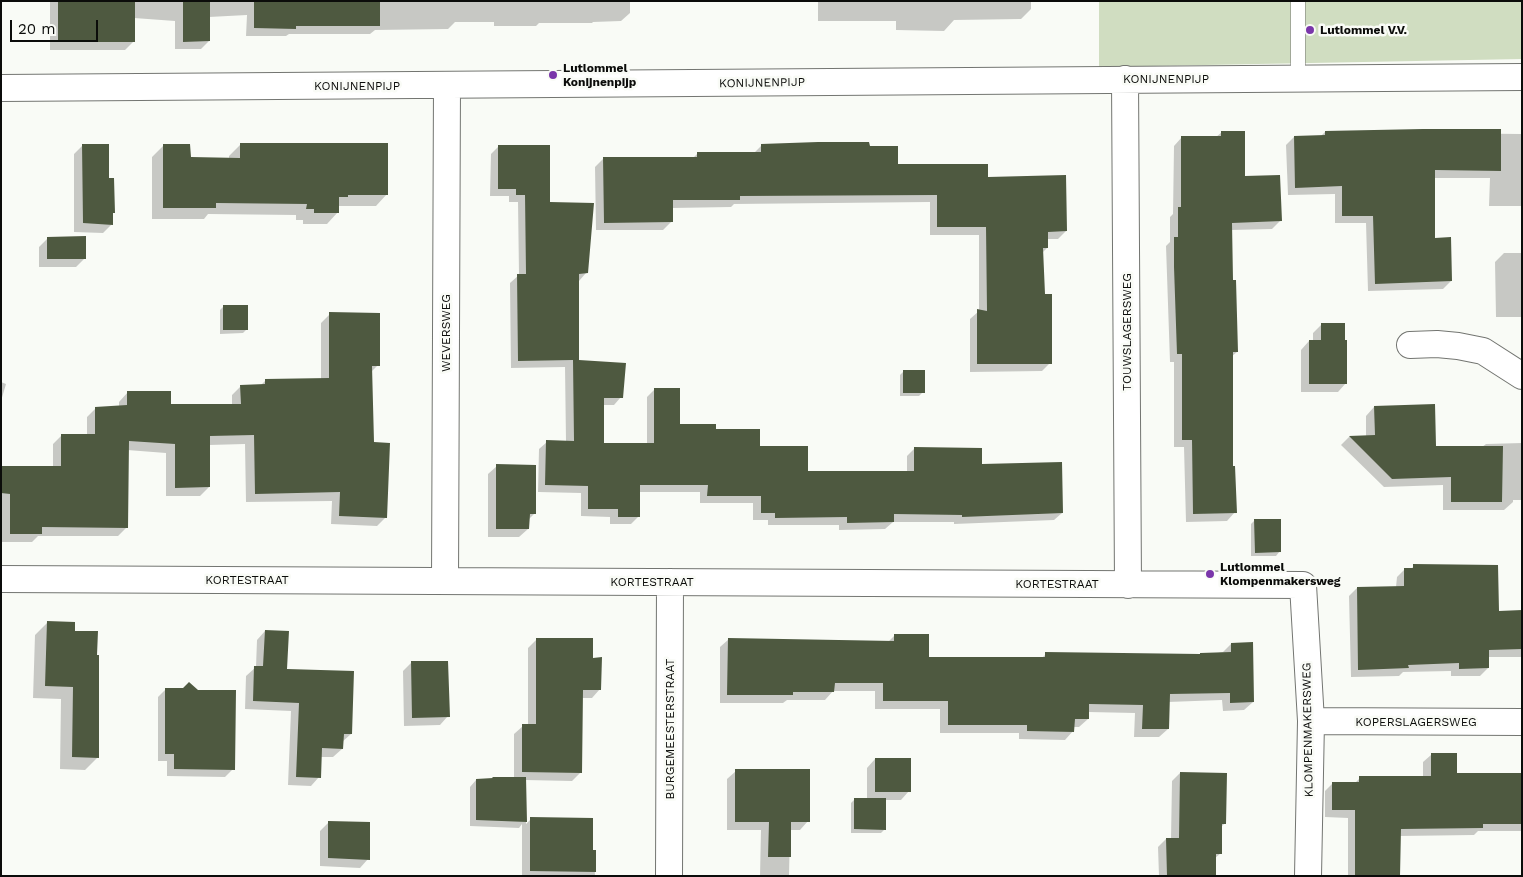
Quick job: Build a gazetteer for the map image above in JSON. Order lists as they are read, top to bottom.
{
  "streets": {
    "street": [
      "KONIJNENPIJP",
      "TOUWSLAGERSWEG",
      "WEVERSWEG",
      "KORTESTRAAT",
      "KOPERSLAGERSWEG",
      "BURGEMEESTERSTRAAT",
      "KLOMPENMAKERSWEG"
    ]
  },
  "crossings": [
    ["KONIJNENPIJP", "TOUWSLAGERSWEG"],
    ["KONIJNENPIJP", "WEVERSWEG"],
    ["TOUWSLAGERSWEG", "KORTESTRAAT"],
    ["WEVERSWEG", "KORTESTRAAT"],
    ["KORTESTRAAT", "BURGEMEESTERSTRAAT"],
    ["KORTESTRAAT", "KLOMPENMAKERSWEG"],
    ["KOPERSLAGERSWEG", "KLOMPENMAKERSWEG"]
  ],
  "places": ["Lutlommel V.V.", "Lutlommel Konijnenpijp", "Lutlommel Klompenmakersweg"],
  "scale_bar": "20 m"
}
